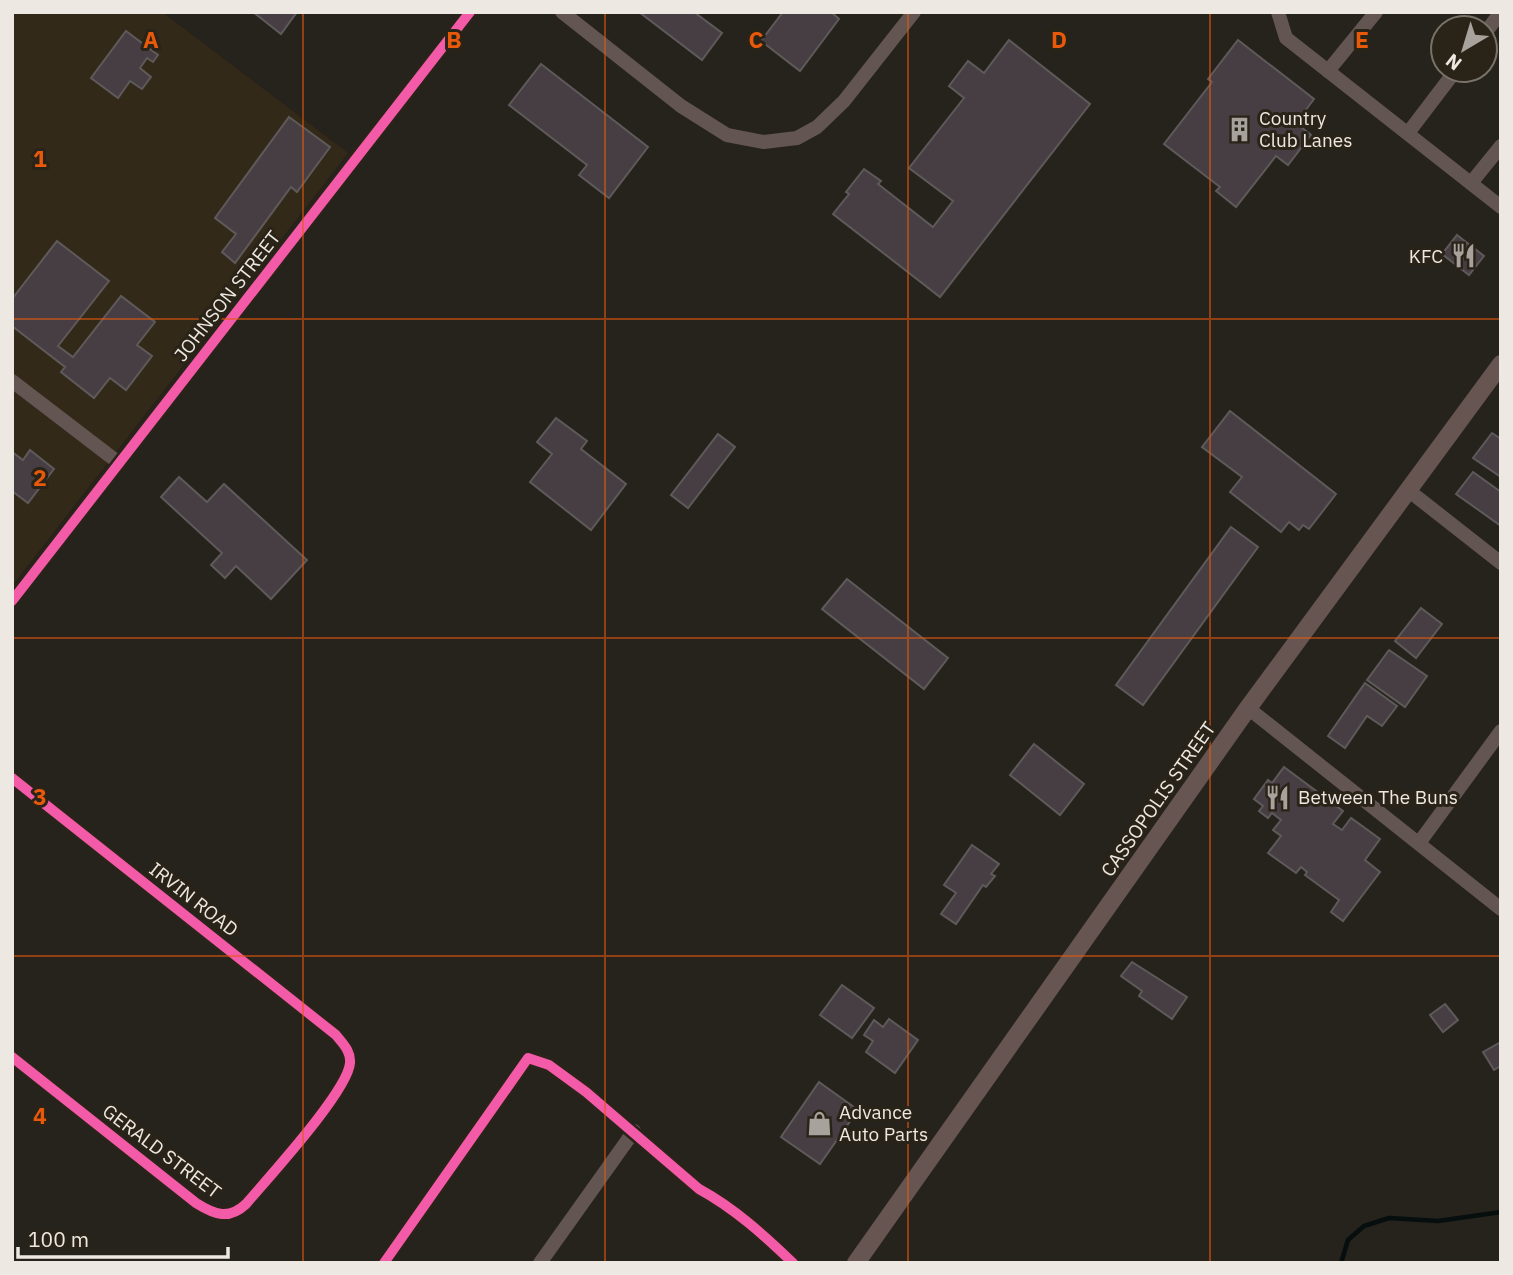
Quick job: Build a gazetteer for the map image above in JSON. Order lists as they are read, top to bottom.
{
  "streets": {
    "main road": ["CASSOPOLIS STREET"],
    "street": ["JOHNSON STREET", "IRVIN ROAD", "GERALD STREET"]
  },
  "crossings": [
    ["IRVIN ROAD", "GERALD STREET"]
  ],
  "places": {
    "building": ["Country Club Lanes"],
    "restaurant": ["KFC", "Between The Buns"],
    "shop": ["Advance Auto Parts"]
  },
  "scale_bar": "100 m",
  "north": "bottom left",
  "grid": {
    "columns": [
      "A",
      "B",
      "C",
      "D",
      "E"
    ],
    "rows": [
      "1",
      "2",
      "3",
      "4"
    ]
  }
}
